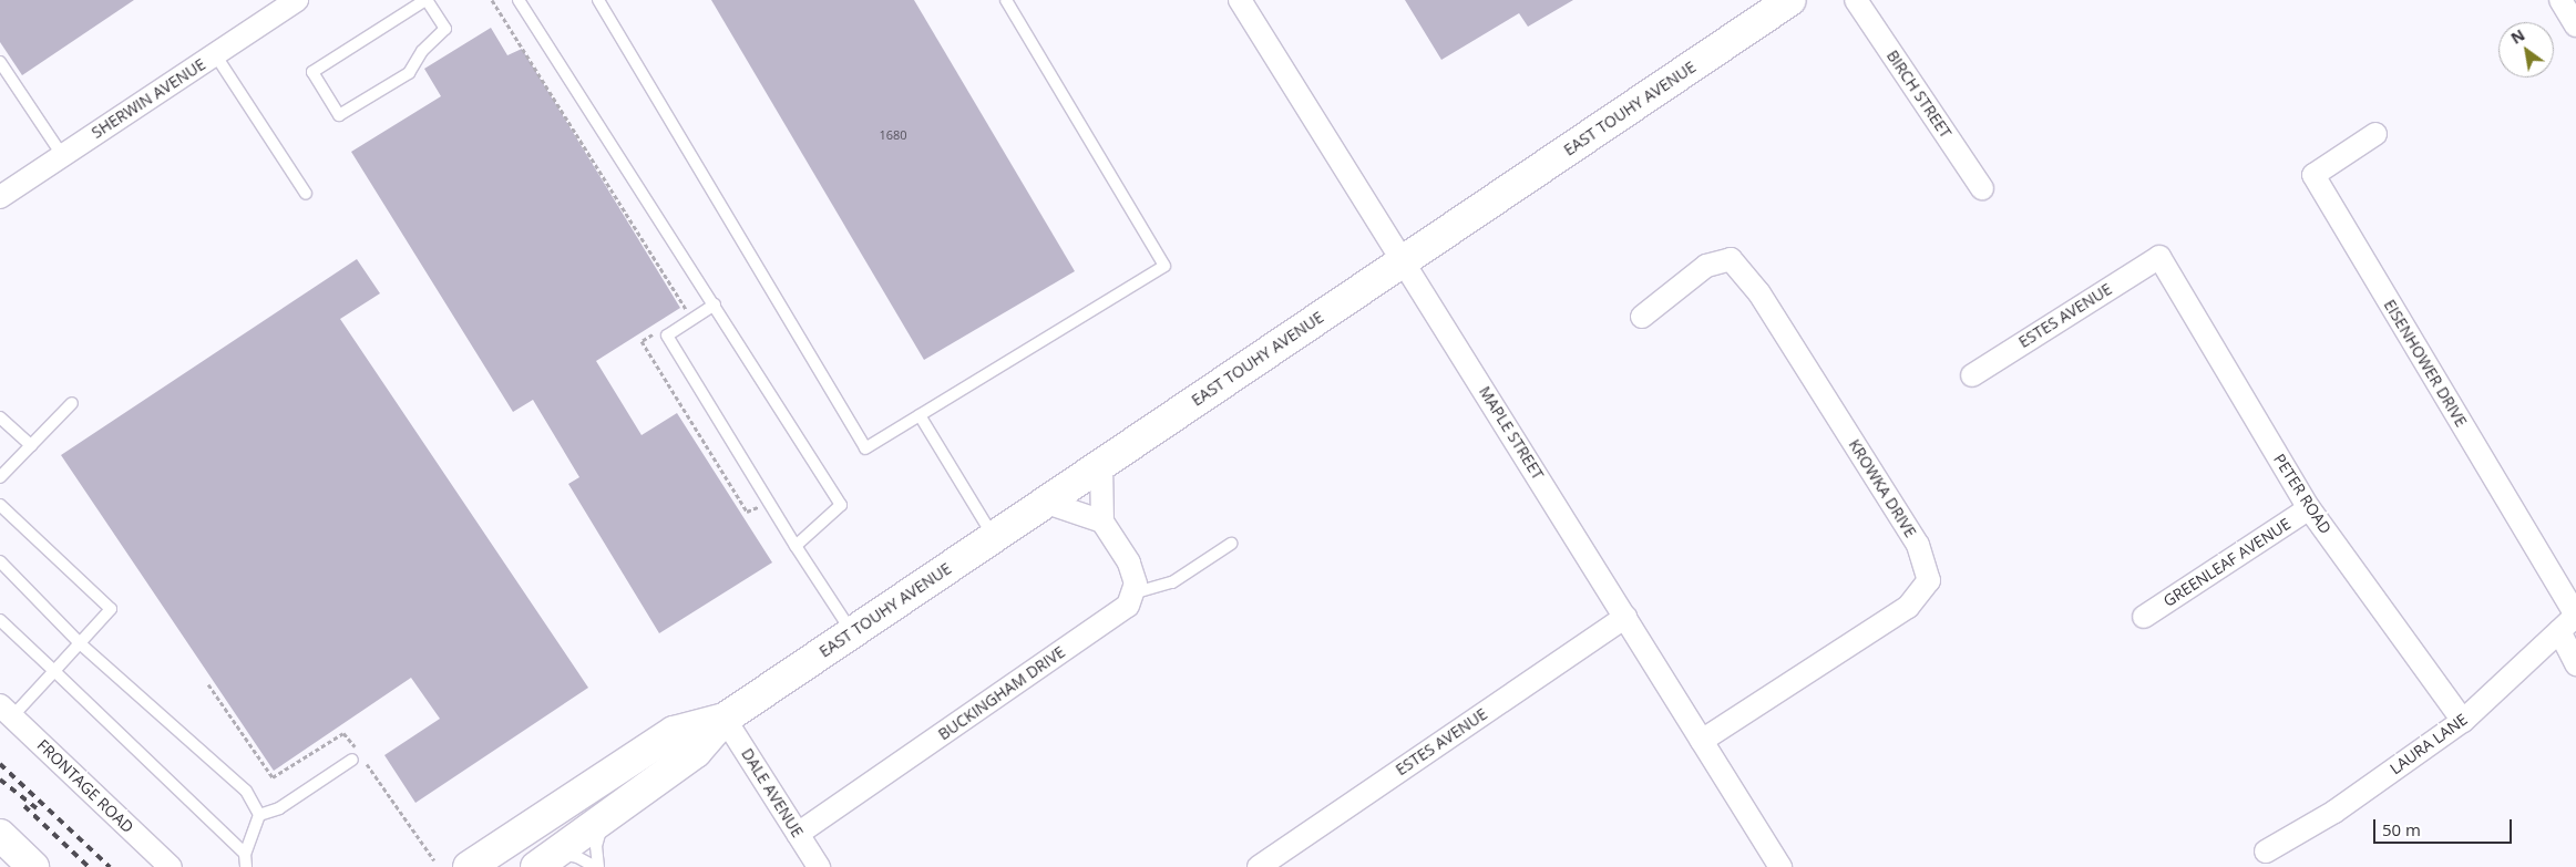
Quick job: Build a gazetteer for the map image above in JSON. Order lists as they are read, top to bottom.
{
  "streets": {
    "main road": ["EAST TOUHY AVENUE"],
    "street": [
      "BIRCH STREET",
      "SHERWIN AVENUE",
      "ESTES AVENUE",
      "EISENHOWER DRIVE",
      "MAPLE STREET",
      "KROWKA DRIVE",
      "PETER ROAD",
      "GREENLEAF AVENUE",
      "BUCKINGHAM DRIVE",
      "LAURA LANE",
      "FRONTAGE ROAD",
      "DALE AVENUE"
    ]
  },
  "crossings": [
    ["EAST TOUHY AVENUE", "MAPLE STREET"],
    ["EAST TOUHY AVENUE", "DALE AVENUE"],
    ["ESTES AVENUE", "MAPLE STREET"],
    ["ESTES AVENUE", "PETER ROAD"],
    ["EISENHOWER DRIVE", "LAURA LANE"],
    ["MAPLE STREET", "KROWKA DRIVE"],
    ["PETER ROAD", "GREENLEAF AVENUE"],
    ["PETER ROAD", "LAURA LANE"],
    ["BUCKINGHAM DRIVE", "DALE AVENUE"]
  ],
  "house_numbers": ["1680"],
  "scale_bar": "50 m",
  "north": "top left"
}
